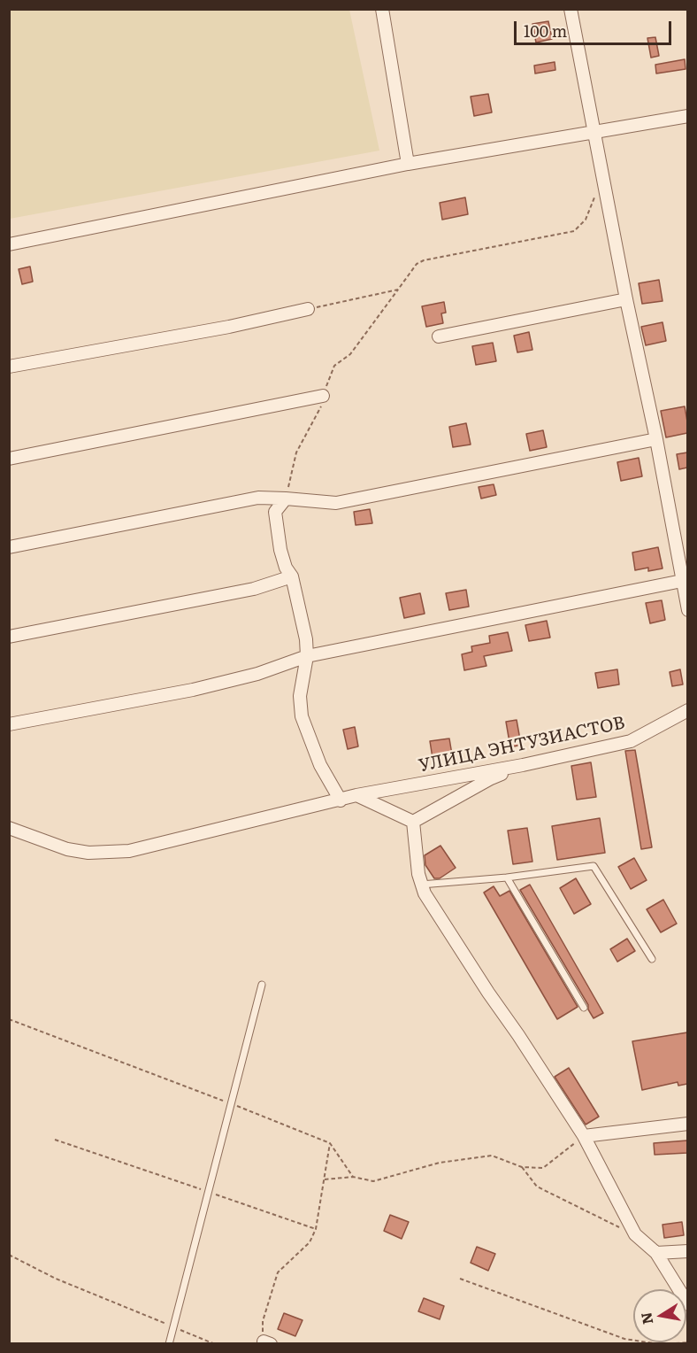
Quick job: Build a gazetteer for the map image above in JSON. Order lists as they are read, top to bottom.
{
  "streets": {
    "street": ["УЛИЦА ЭНТУЗИАСТОВ"]
  },
  "scale_bar": "100 m",
  "north": "left"
}
